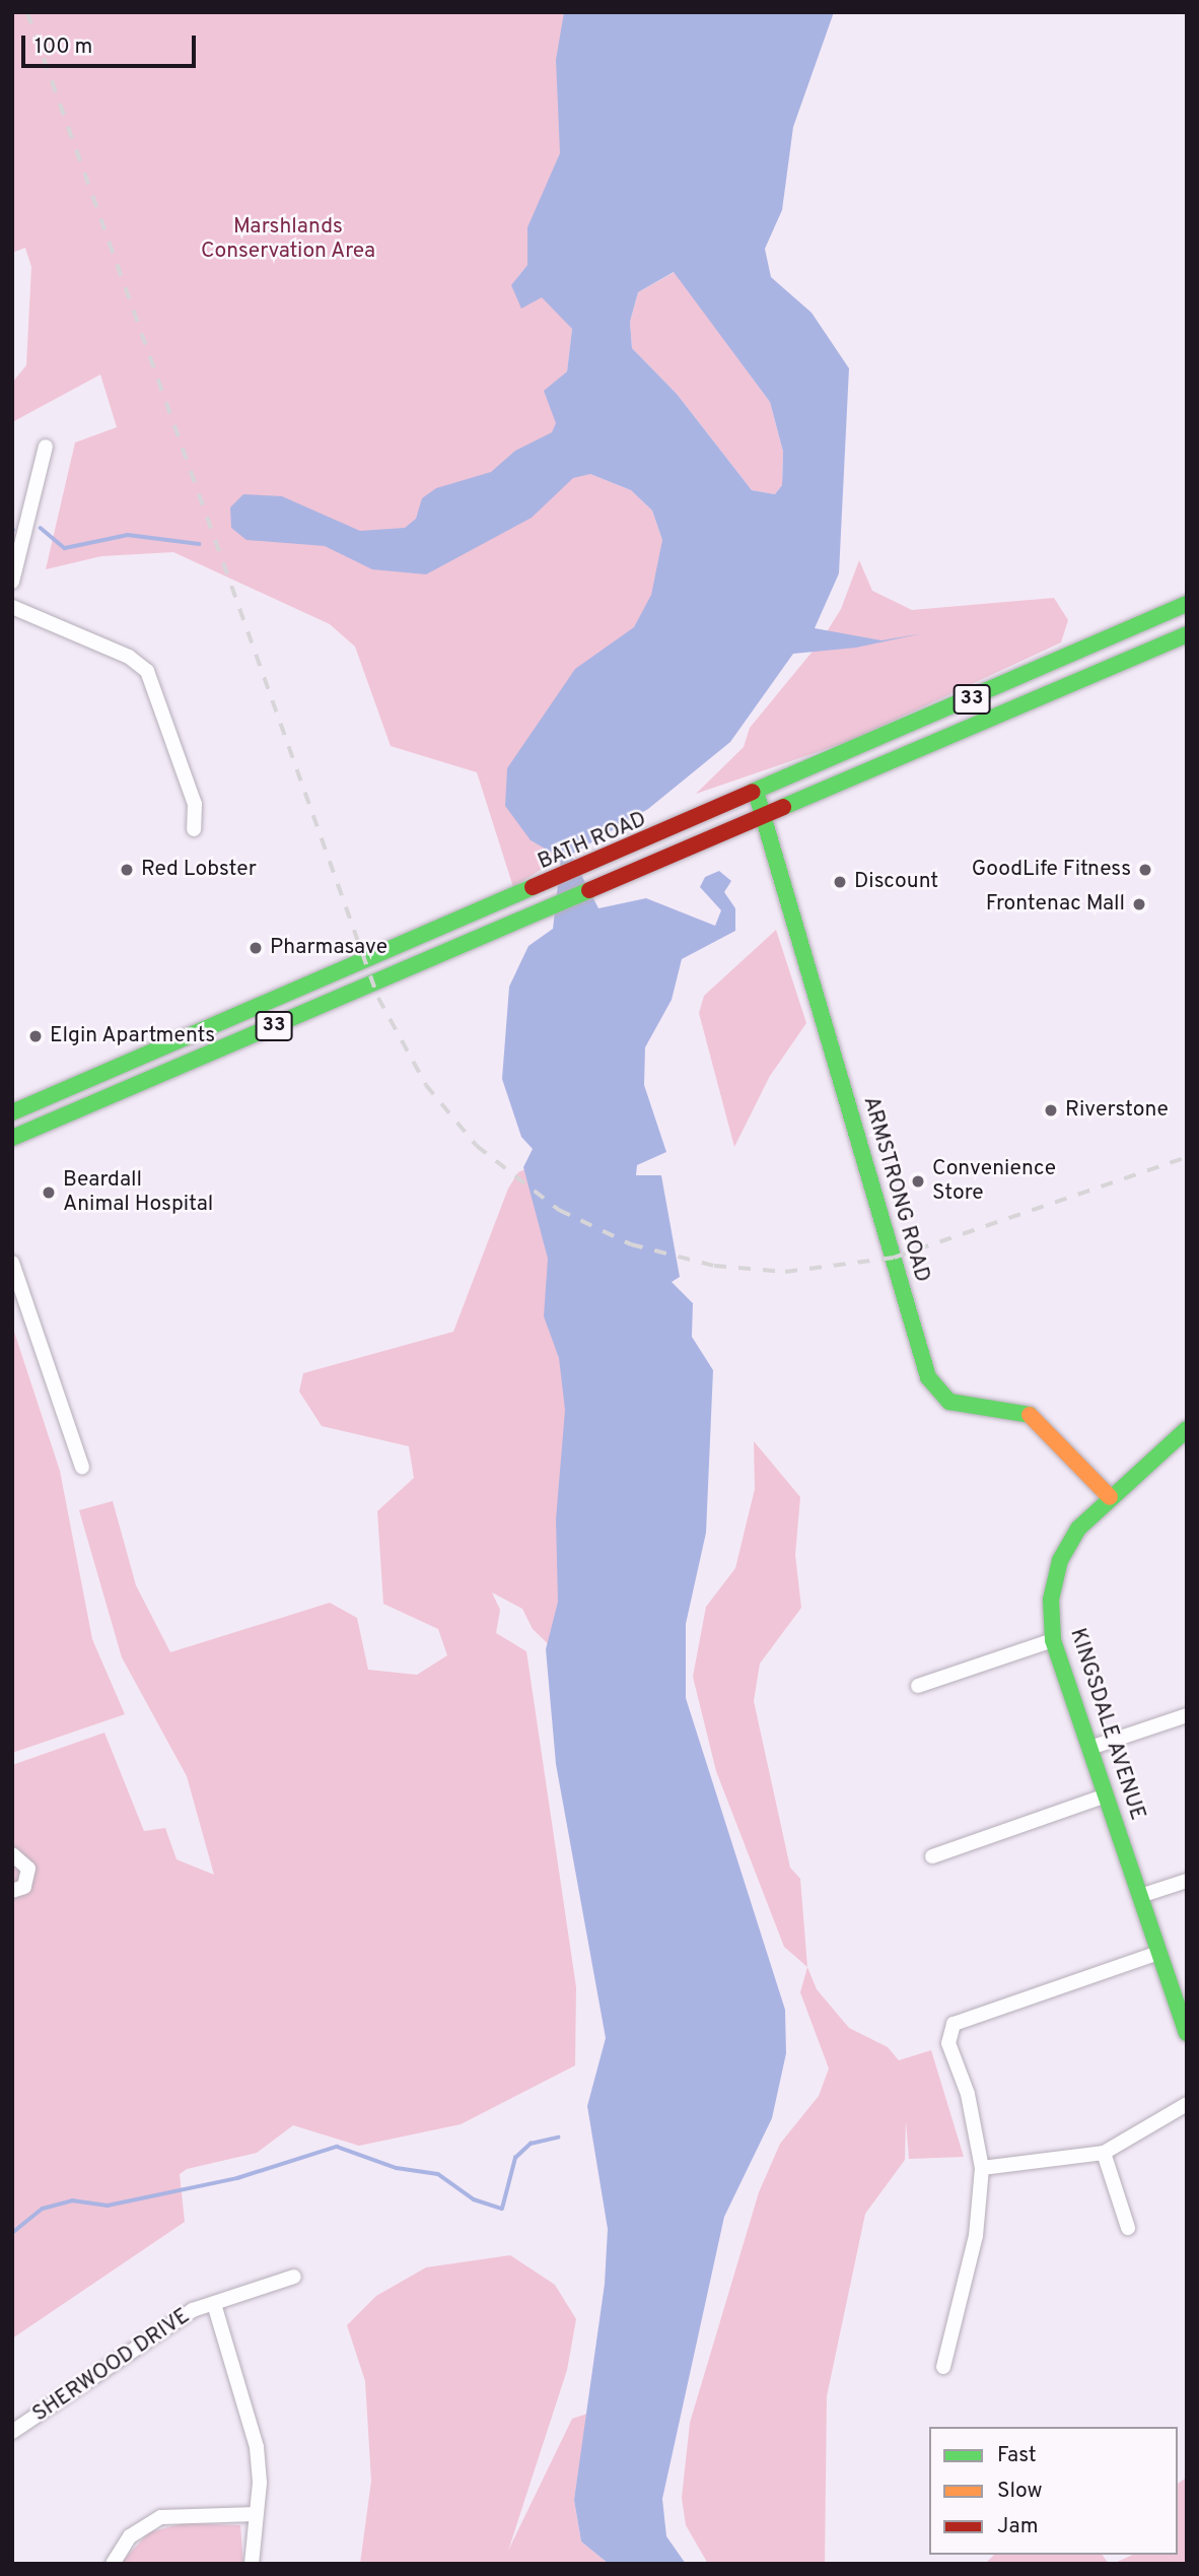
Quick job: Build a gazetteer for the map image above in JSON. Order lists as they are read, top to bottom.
{
  "streets": {
    "main road": [
      "33",
      "BATH ROAD",
      "ARMSTRONG ROAD",
      "KINGSDALE AVENUE"
    ],
    "street": ["SHERWOOD DRIVE"]
  },
  "crossings": [
    ["BATH ROAD", "ARMSTRONG ROAD"],
    ["ARMSTRONG ROAD", "KINGSDALE AVENUE"]
  ],
  "parks": ["Marshlands Conservation Area"],
  "places": [
    "Red Lobster",
    "GoodLife Fitness",
    "Discount",
    "Frontenac Mall",
    "Pharmasave",
    "Elgin Apartments",
    "Riverstone",
    "Convenience Store",
    "Beardall Animal Hospital"
  ],
  "legend": ["Fast", "Slow", "Jam"],
  "scale_bar": "100 m"
}
